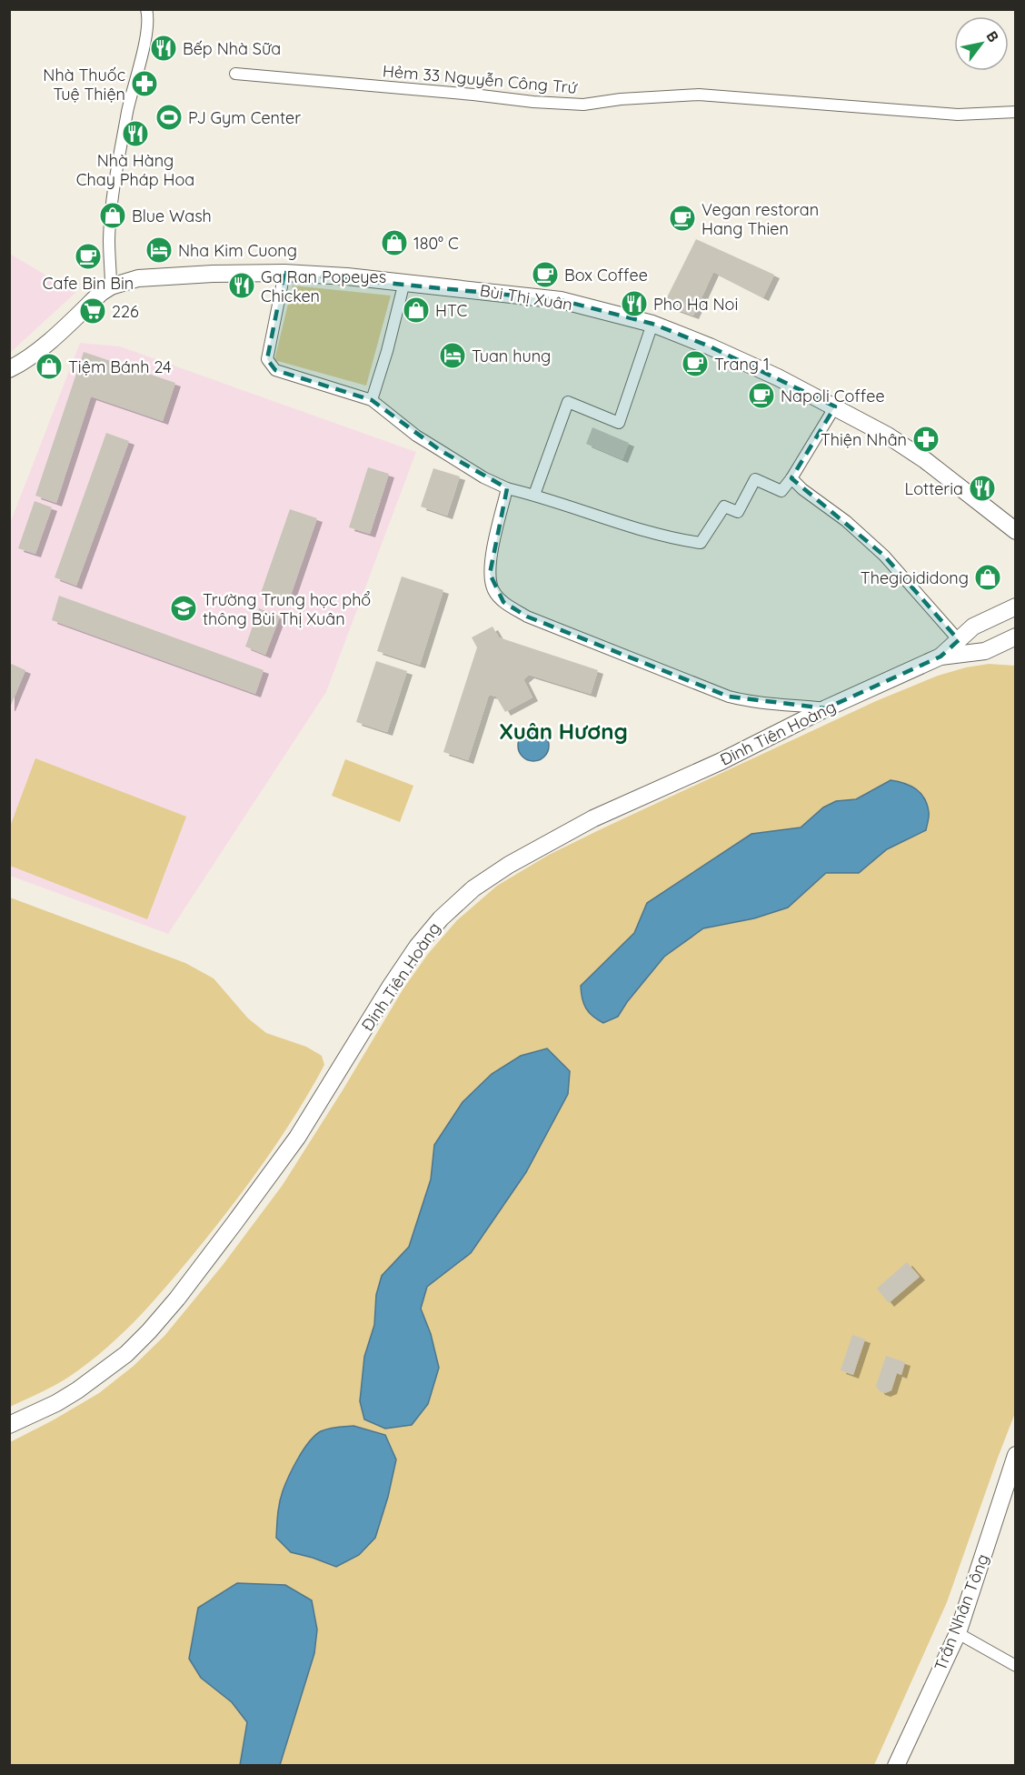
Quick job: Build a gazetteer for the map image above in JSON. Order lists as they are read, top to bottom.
{
  "streets": {
    "main road": ["Bùi Thị Xuân", "Đinh Tiên Hoàng", "Trần Nhân Tông"],
    "street": ["Hẻm 33 Nguyễn Công Trứ"]
  },
  "districts": ["Xuân Hương"],
  "places": {
    "restaurant": [
      "Bếp Nhà Sữa",
      "Nhà Hàng Chay Pháp Hoa",
      "Ga Ran Popeyes Chicken",
      "Pho Ha Noi",
      "Lotteria"
    ],
    "pharmacy": ["Nhà Thuốc Tuệ Thiện", "Thiện Nhân"],
    "sports": ["PJ Gym Center"],
    "shop": [
      "Blue Wash",
      "180° C",
      "HTC",
      "Tiệm Bánh 24",
      "Thegioididong"
    ],
    "cafe": [
      "Vegan restoran Hang Thien",
      "Cafe Bin Bin",
      "Box Coffee",
      "Trang 1",
      "Napoli Coffee"
    ],
    "hotel": ["Nha Kim Cuong", "Tuan hung"],
    "supermarket": ["226"],
    "school or university": ["Trường Trung học phổ thông Bùi Thị Xuân"]
  },
  "north": "top right"
}
